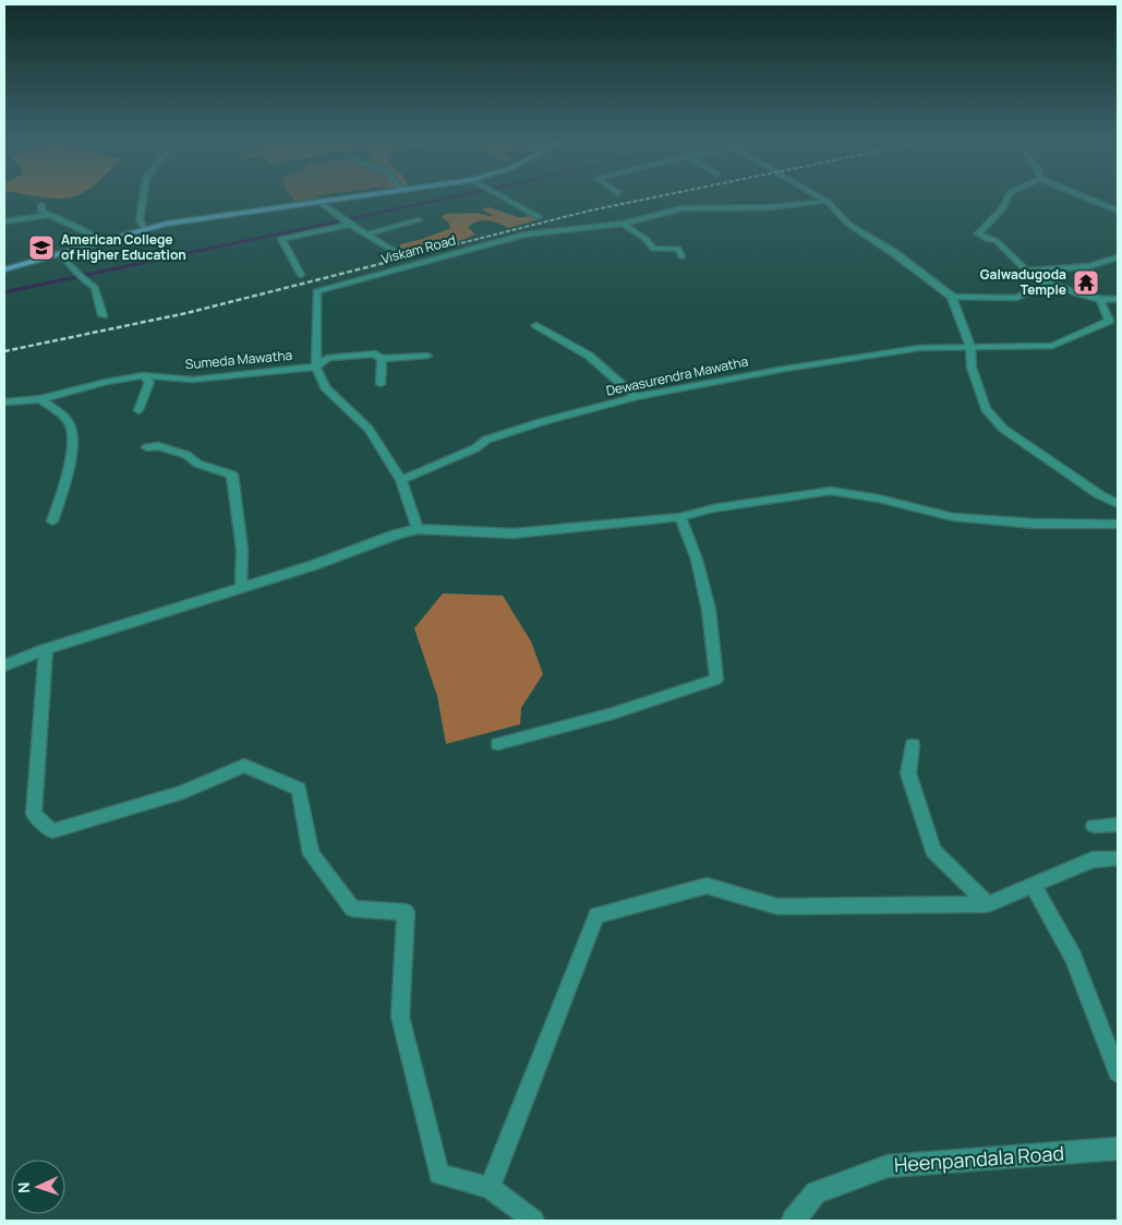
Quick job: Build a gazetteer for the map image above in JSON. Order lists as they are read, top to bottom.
{
  "streets": {
    "street": [
      "Viskam Road",
      "Sumeda Mawatha",
      "Dewasurendra Mawatha",
      "Heenpandala Road"
    ]
  },
  "crossings": [
    ["Viskam Road", "Sumeda Mawatha"],
    ["Viskam Road", "Dewasurendra Mawatha"]
  ],
  "places": {
    "school or university": ["American College of Higher Education"],
    "temple": ["Galwadugoda Temple"]
  },
  "north": "left"
}
